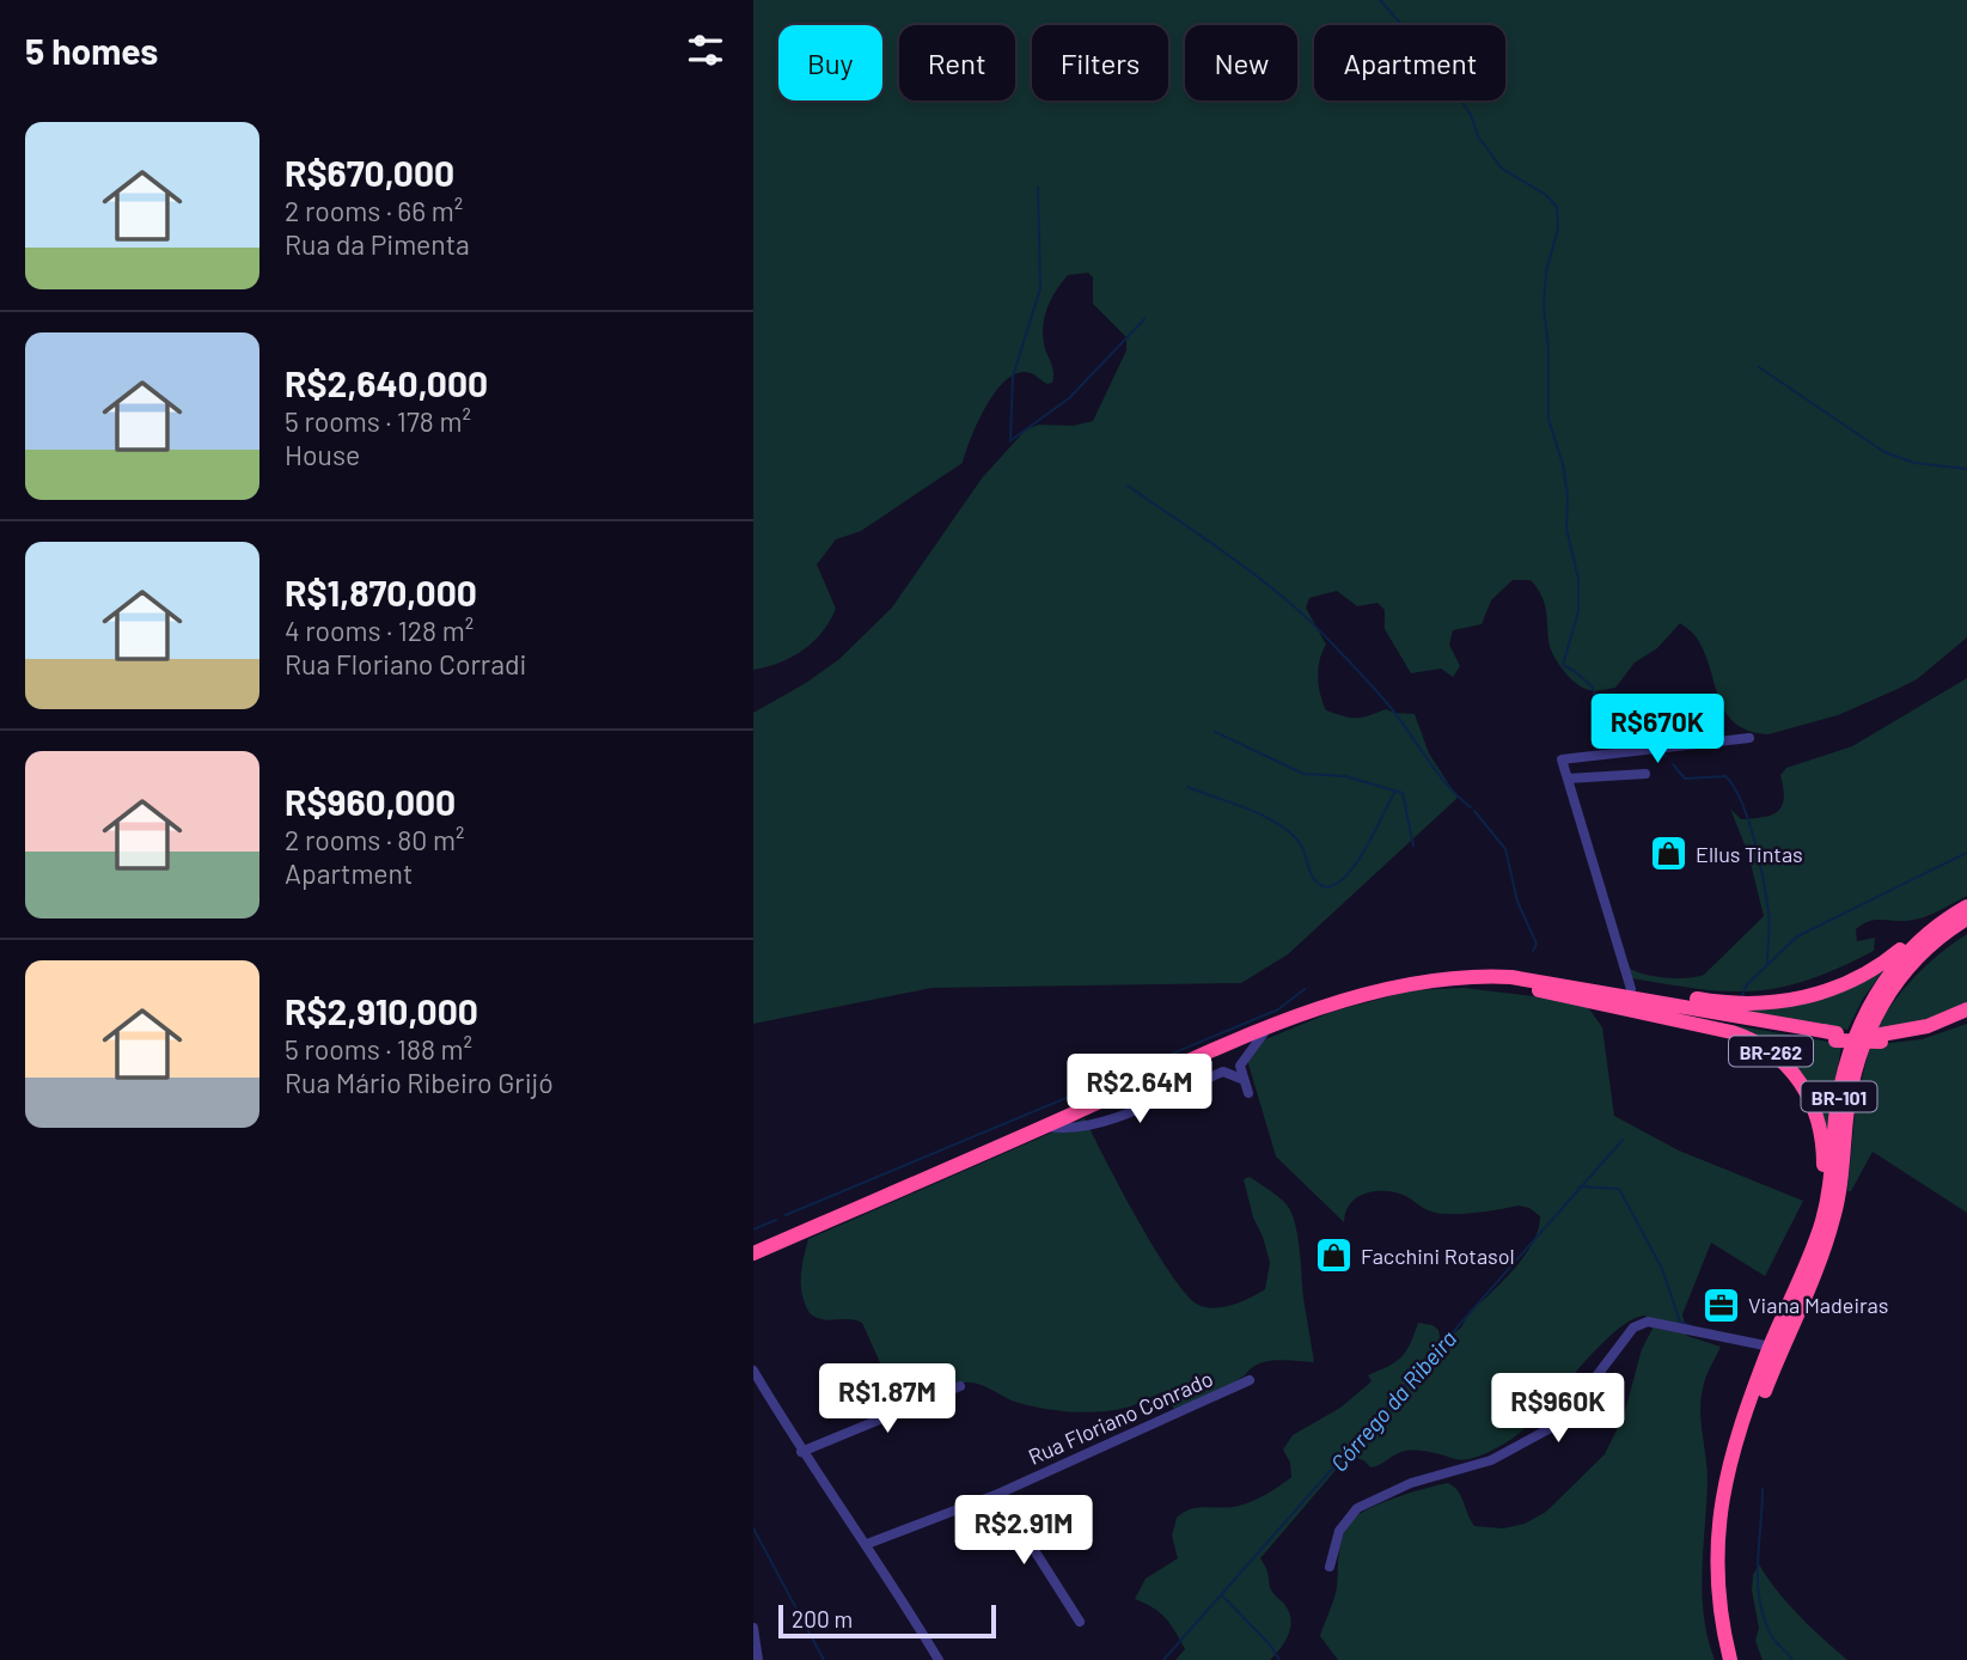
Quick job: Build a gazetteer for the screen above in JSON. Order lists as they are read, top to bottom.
{
  "streets": {
    "highway": ["BR-262", "BR-101"],
    "street": ["Rua Floriano Conrado"]
  },
  "crossings": [
    ["BR-262", "BR-101"]
  ],
  "water": ["Córrego da Ribeira"],
  "places": {
    "shop": ["Ellus Tintas", "Facchini Rotasol"],
    "office": ["Viana Madeiras"]
  },
  "scale_bar": "200 m",
  "page": {
    "heading": "5 homes",
    "chip": [
      "Buy",
      "Rent",
      "Filters",
      "New",
      "Apartment"
    ],
    "list": [
      {
        "name": "R$670,000",
        "note": "2 rooms · 66 m² · Rua da Pimenta"
      },
      {
        "name": "R$2,640,000",
        "note": "5 rooms · 178 m² · House"
      },
      {
        "name": "R$1,870,000",
        "note": "4 rooms · 128 m² · Rua Floriano Corradi"
      },
      {
        "name": "R$960,000",
        "note": "2 rooms · 80 m² · Apartment"
      },
      {
        "name": "R$2,910,000",
        "note": "5 rooms · 188 m² · Rua Mário Ribeiro Grijó"
      }
    ],
    "price": [
      "R$670K",
      "R$2.64M",
      "R$1.87M",
      "R$960K",
      "R$2.91M"
    ],
    "scale": "200 m"
  }
}
